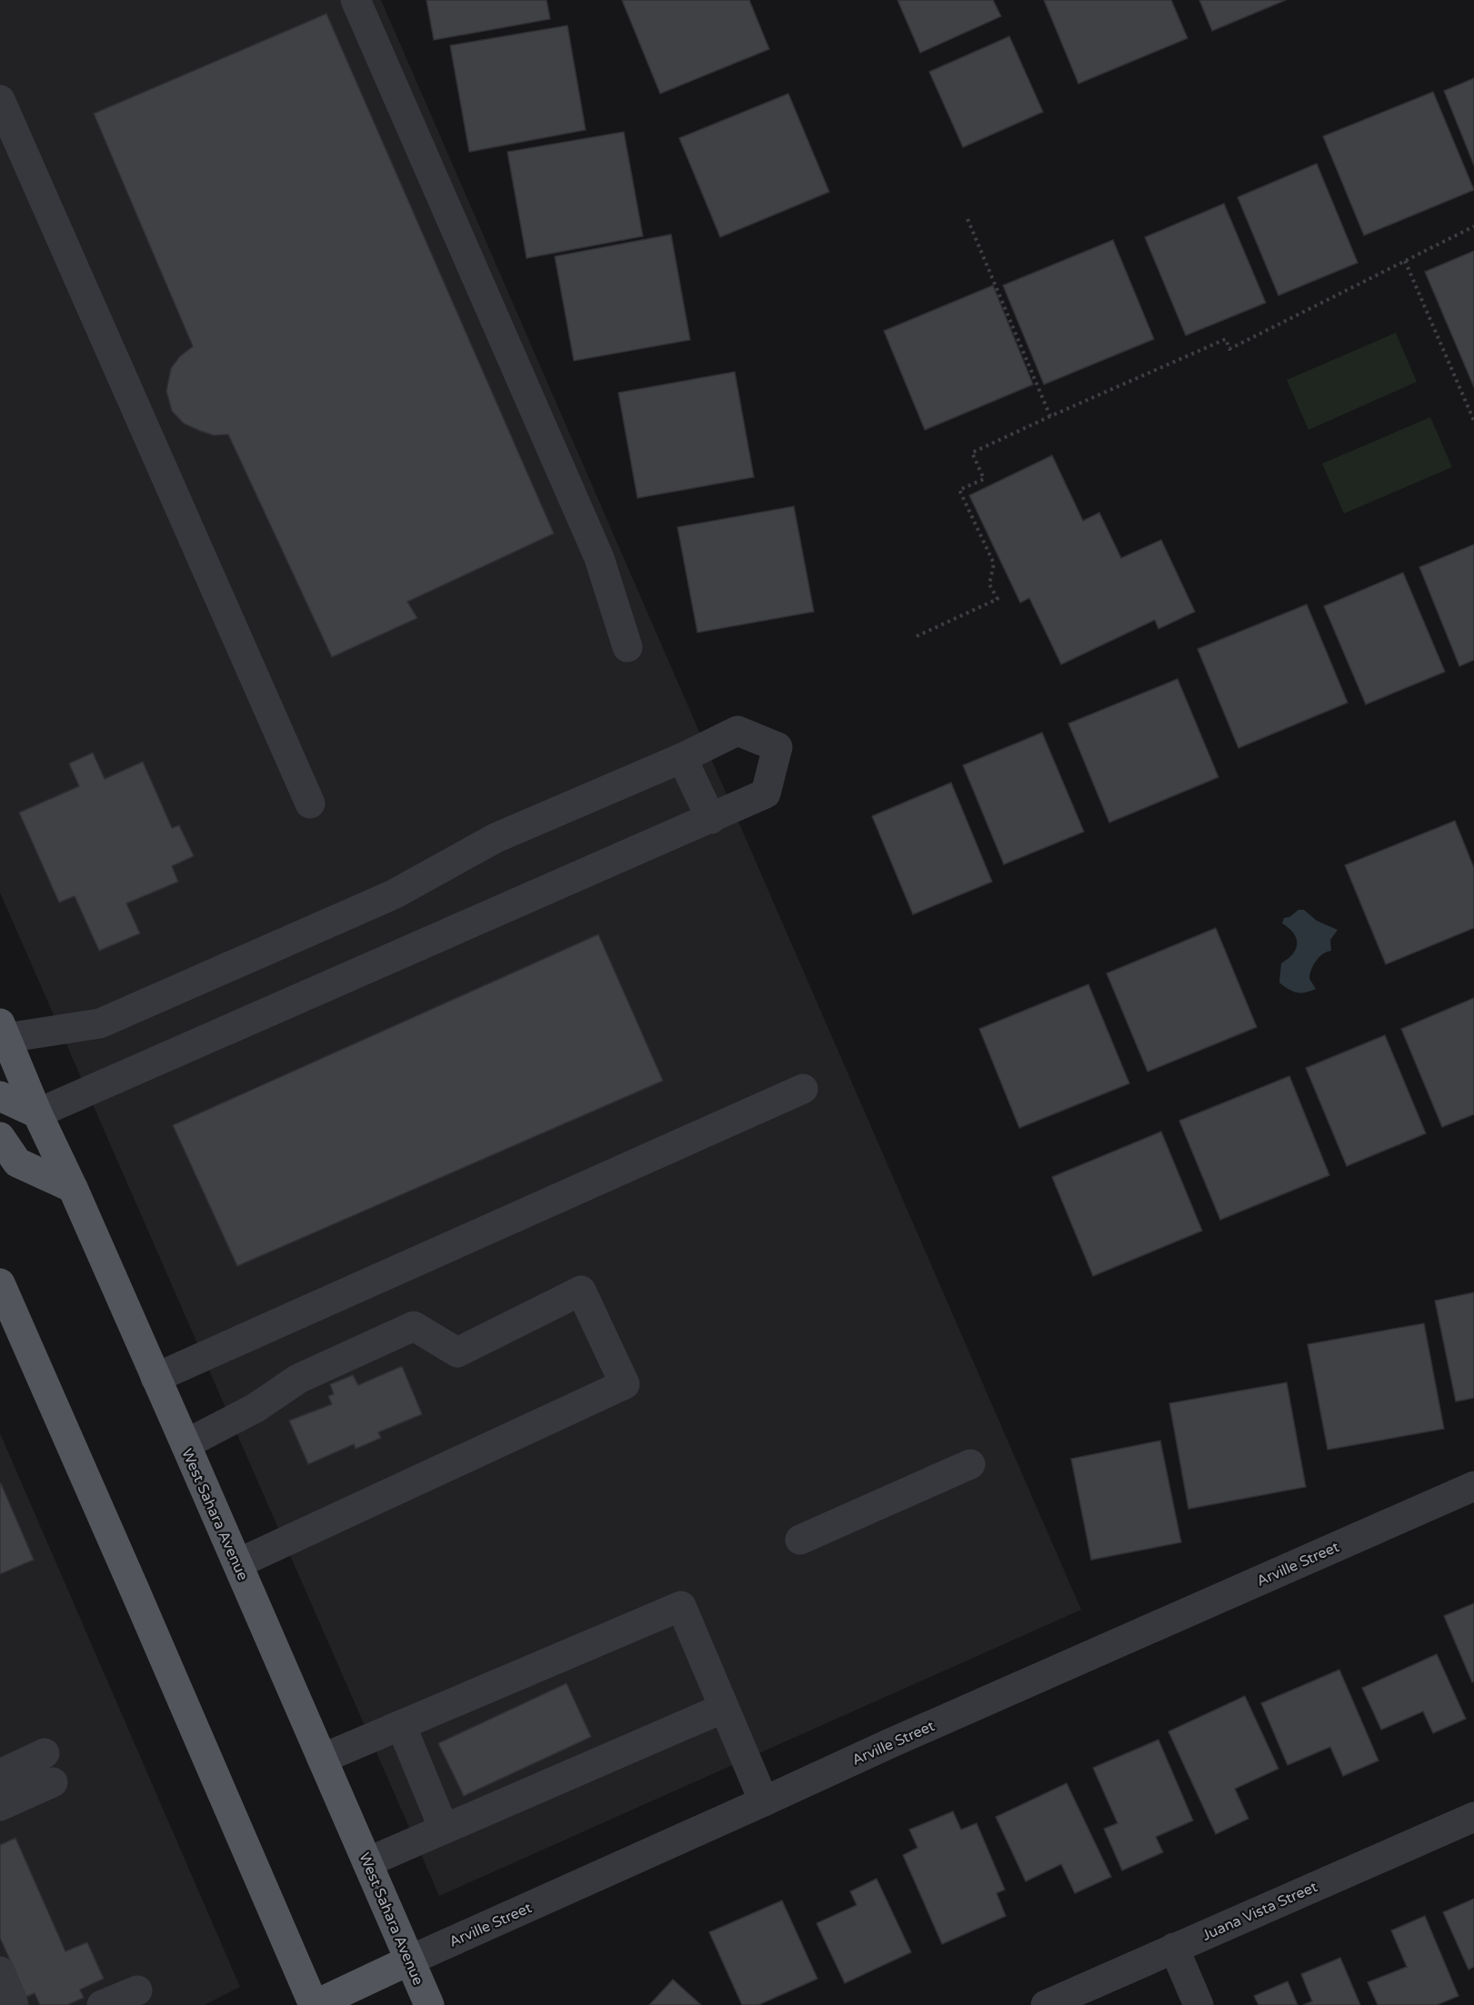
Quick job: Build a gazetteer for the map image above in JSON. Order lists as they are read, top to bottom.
{
  "streets": {
    "main road": ["West Sahara Avenue", "Arville Street"],
    "street": ["Juana Vista Street"]
  },
  "crossings": [
    ["West Sahara Avenue", "Arville Street"]
  ]
}
